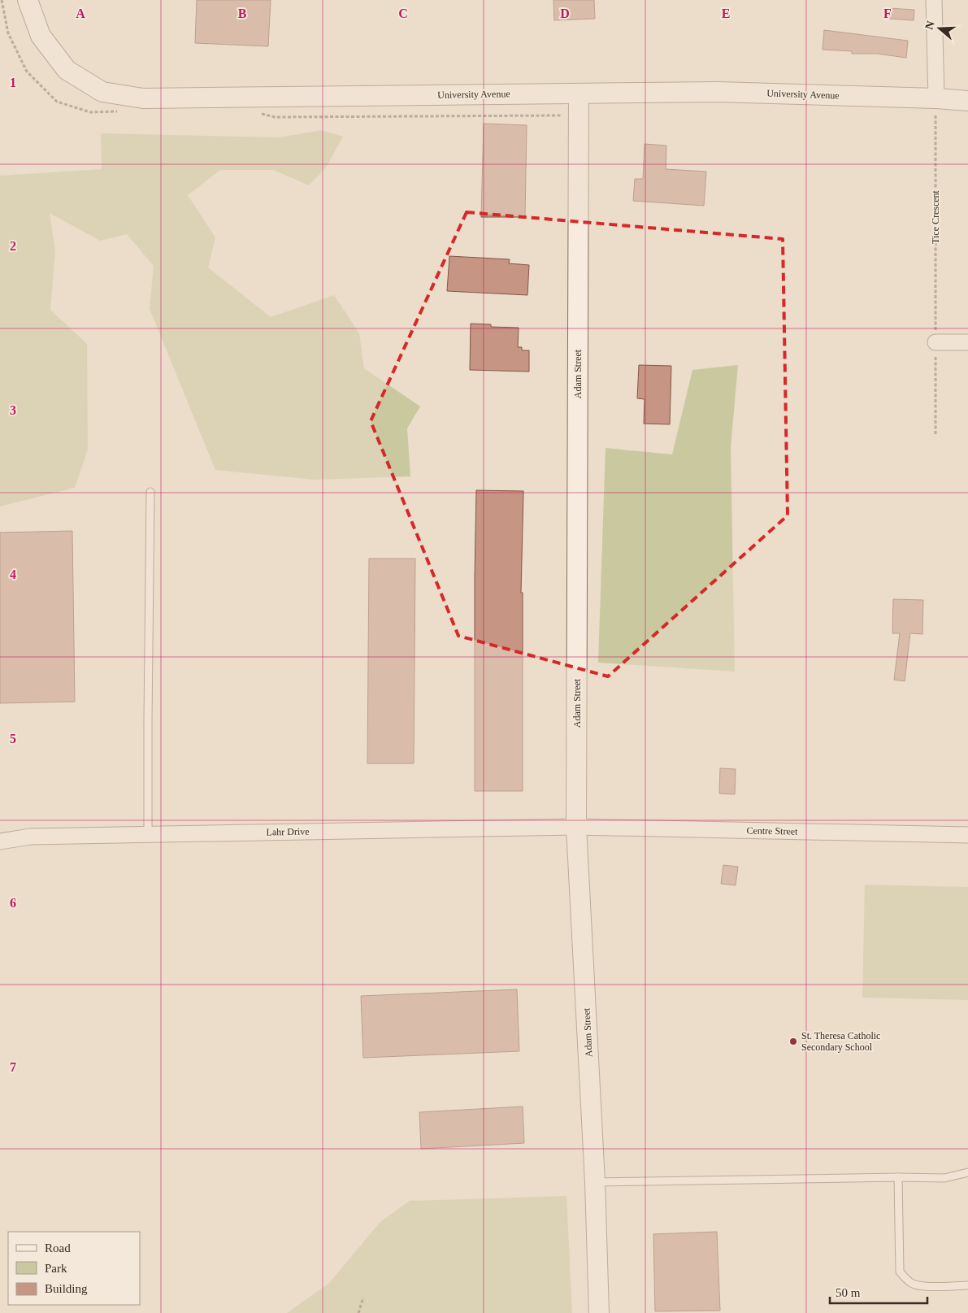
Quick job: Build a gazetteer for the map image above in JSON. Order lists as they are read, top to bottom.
{
  "streets": {
    "street": [
      "University Avenue",
      "Adam Street",
      "Centre Street",
      "Lahr Drive"
    ],
    "path": ["Tice Crescent"]
  },
  "crossings": [
    ["University Avenue", "Tice Crescent"],
    ["University Avenue", "Adam Street"],
    ["Adam Street", "Centre Street"],
    ["Adam Street", "Lahr Drive"],
    ["Centre Street", "Lahr Drive"]
  ],
  "places": ["St. Theresa Catholic Secondary School"],
  "legend": ["Road", "Park", "Building"],
  "scale_bar": "50 m",
  "north": "left",
  "grid": {
    "columns": [
      "A",
      "B",
      "C",
      "D",
      "E",
      "F"
    ],
    "rows": [
      "1",
      "2",
      "3",
      "4",
      "5",
      "6",
      "7"
    ]
  }
}
